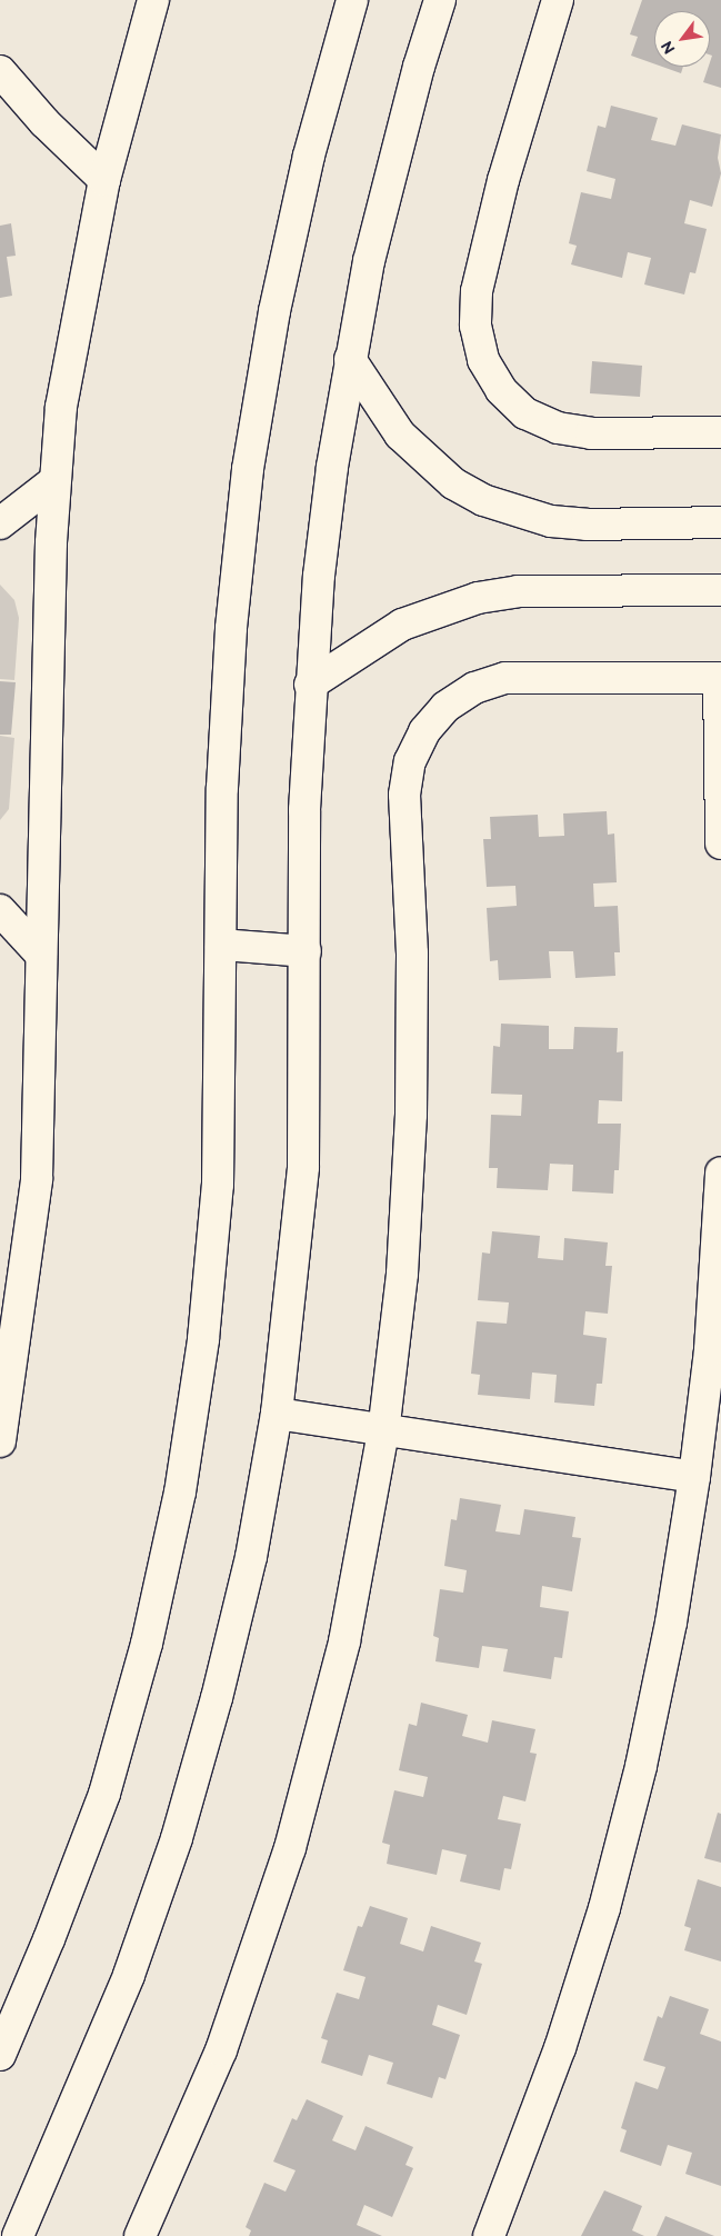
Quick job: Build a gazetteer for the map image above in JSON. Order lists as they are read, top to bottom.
{
  "north": "bottom left"
}
